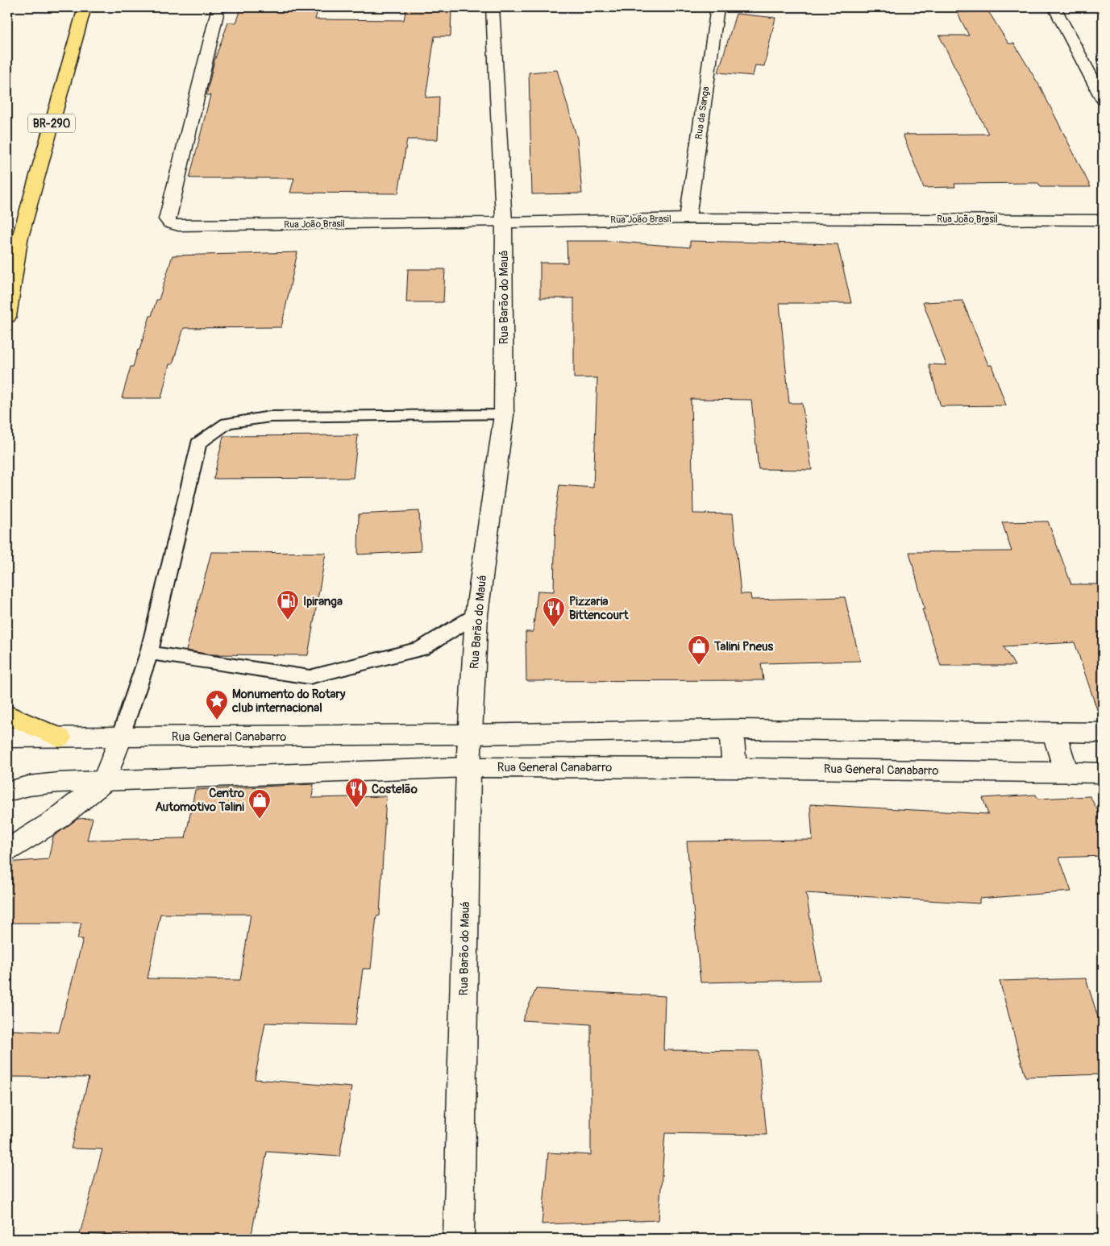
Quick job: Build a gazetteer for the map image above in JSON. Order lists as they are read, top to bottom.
{
  "streets": {
    "highway": ["BR-290"],
    "street": [
      "Rua da Sanga",
      "Rua João Brasil",
      "Rua Barão do Mauá",
      "Rua General Canabarro"
    ]
  },
  "crossings": [
    ["Rua da Sanga", "Rua João Brasil"],
    ["Rua João Brasil", "Rua Barão do Mauá"],
    ["Rua Barão do Mauá", "Rua General Canabarro"]
  ],
  "places": {
    "fuel station": ["Ipiranga"],
    "restaurant": ["Pizzaria Bittencourt", "Costelão"],
    "shop": ["Talini Pneus", "Centro Automotivo Talini"],
    "place": ["Monumento do Rotary club internacional"]
  }
}
